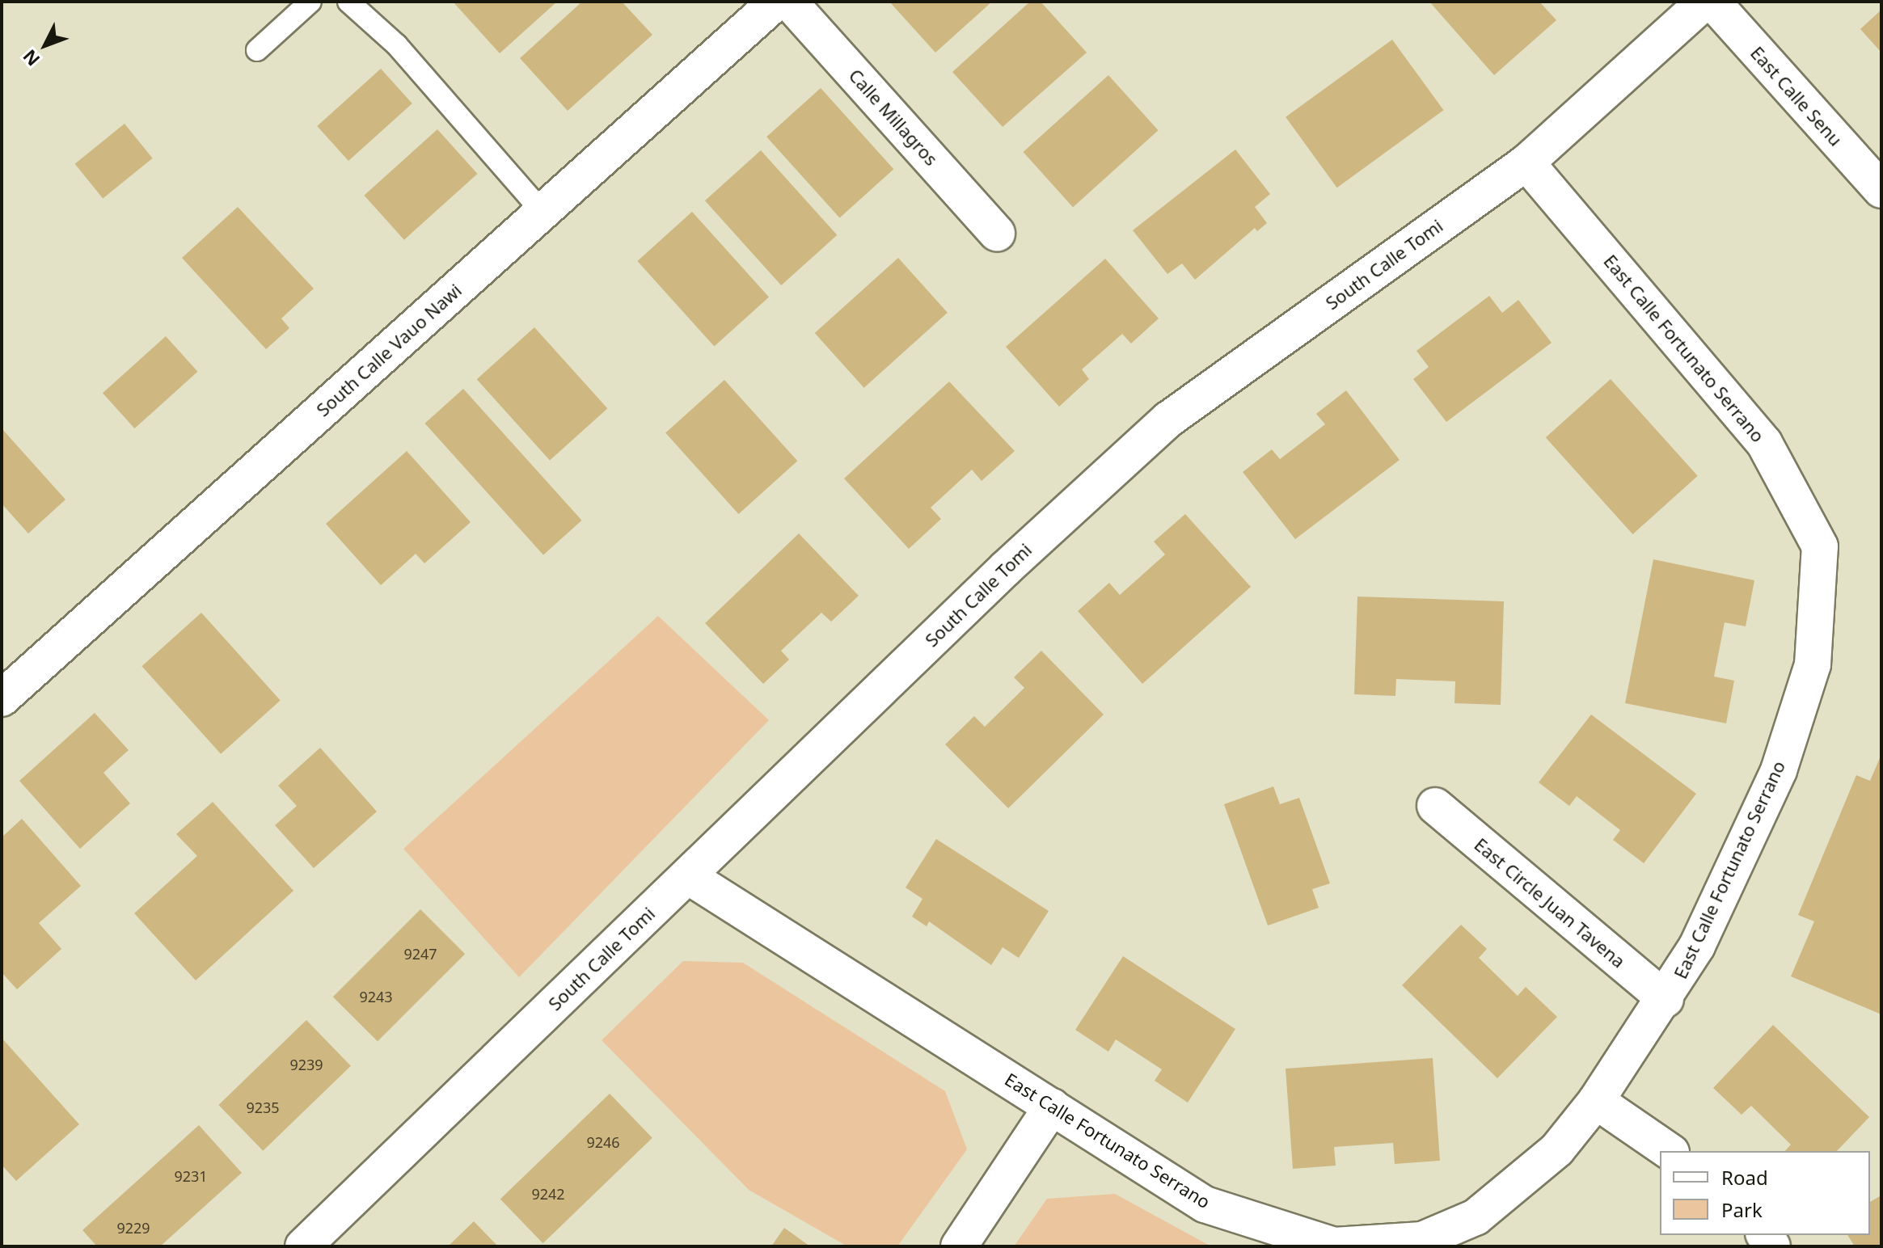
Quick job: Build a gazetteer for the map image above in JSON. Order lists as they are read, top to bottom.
{
  "streets": {
    "street": [
      "East Calle Senu",
      "Calle Millagros",
      "South Calle Tomi",
      "East Calle Fortunato Serrano",
      "South Calle Vauo Nawi",
      "East Circle Juan Tavena"
    ]
  },
  "crossings": [
    ["South Calle Tomi", "East Calle Fortunato Serrano"],
    ["East Calle Fortunato Serrano", "East Circle Juan Tavena"]
  ],
  "house_numbers": [
    "9247",
    "9243",
    "9239",
    "9235",
    "9246",
    "9231",
    "9242",
    "9229"
  ],
  "legend": ["Road", "Park"],
  "north": "bottom left"
}
